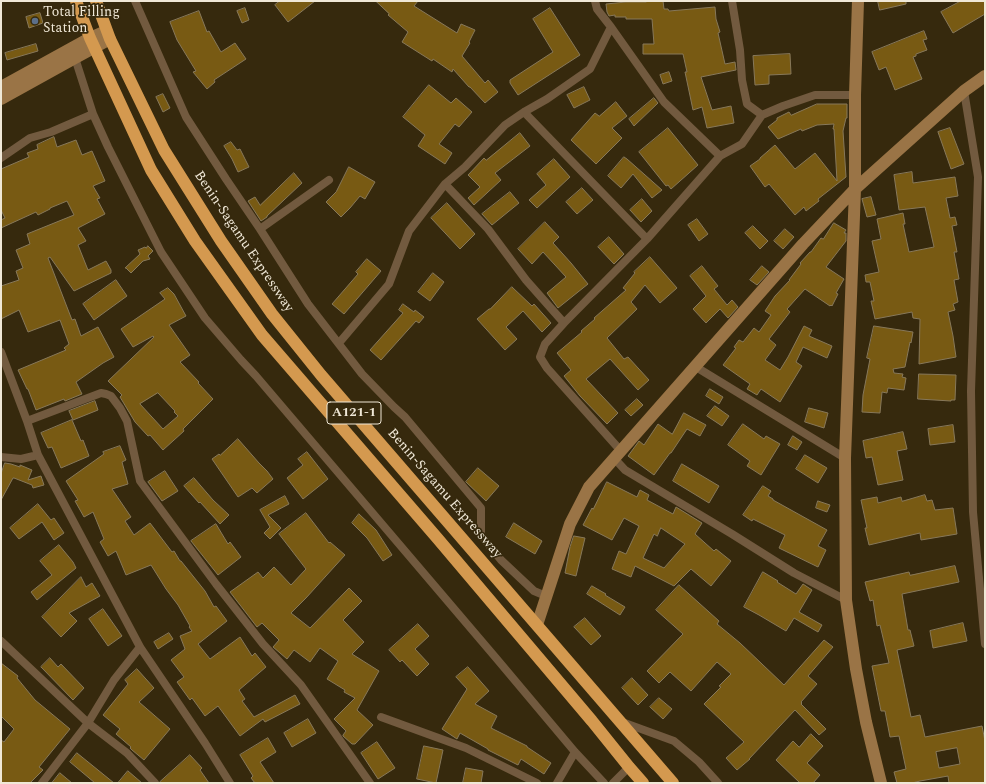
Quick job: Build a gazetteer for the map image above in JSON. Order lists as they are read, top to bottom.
{
  "streets": {
    "highway": ["Benin-Sagamu Expressway", "A121-1"]
  },
  "places": ["Total Filling Station"]
}
